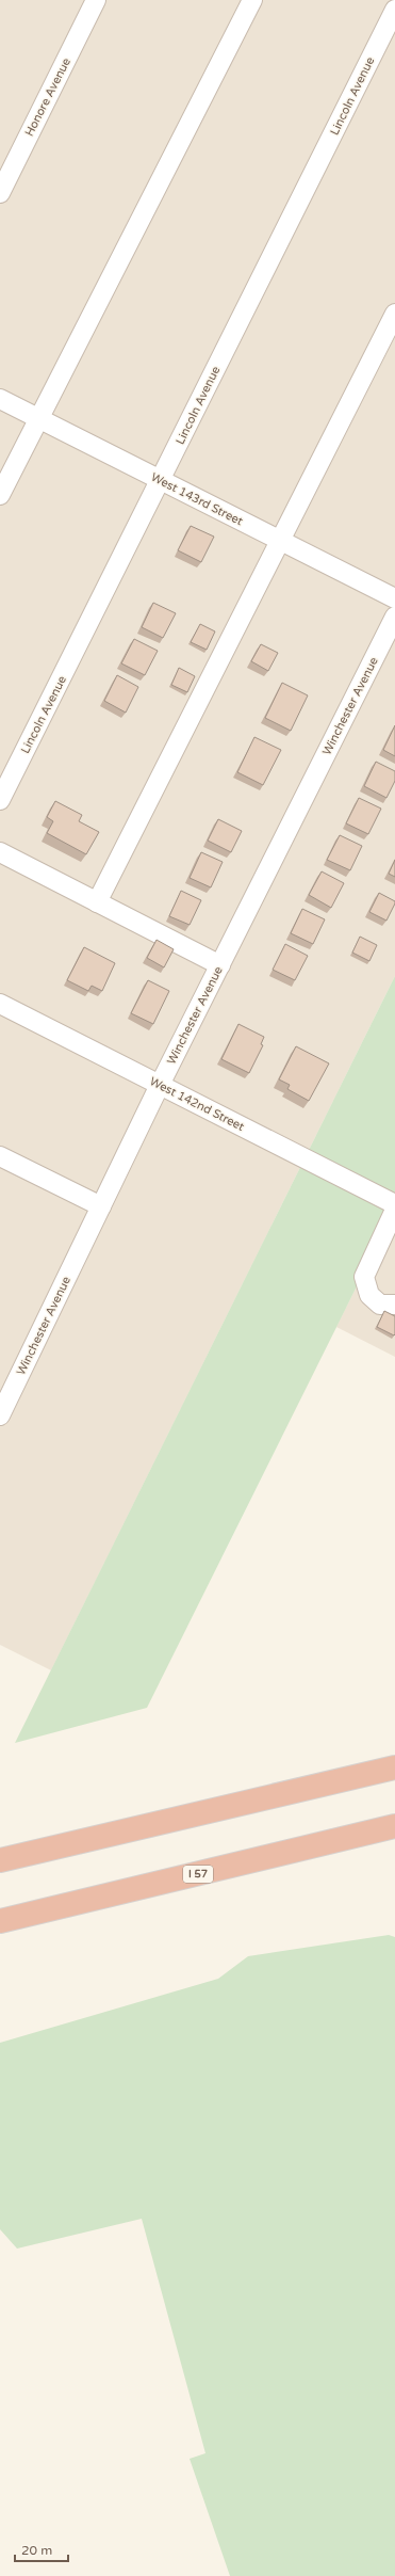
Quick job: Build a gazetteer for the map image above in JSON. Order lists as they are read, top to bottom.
{
  "streets": {
    "highway": ["I 57"],
    "street": [
      "Lincoln Avenue",
      "Honore Avenue",
      "West 143rd Street",
      "Winchester Avenue",
      "West 142nd Street"
    ]
  },
  "crossings": [
    ["Lincoln Avenue", "West 143rd Street"],
    ["Winchester Avenue", "West 142nd Street"]
  ],
  "scale_bar": "20 m"
}
